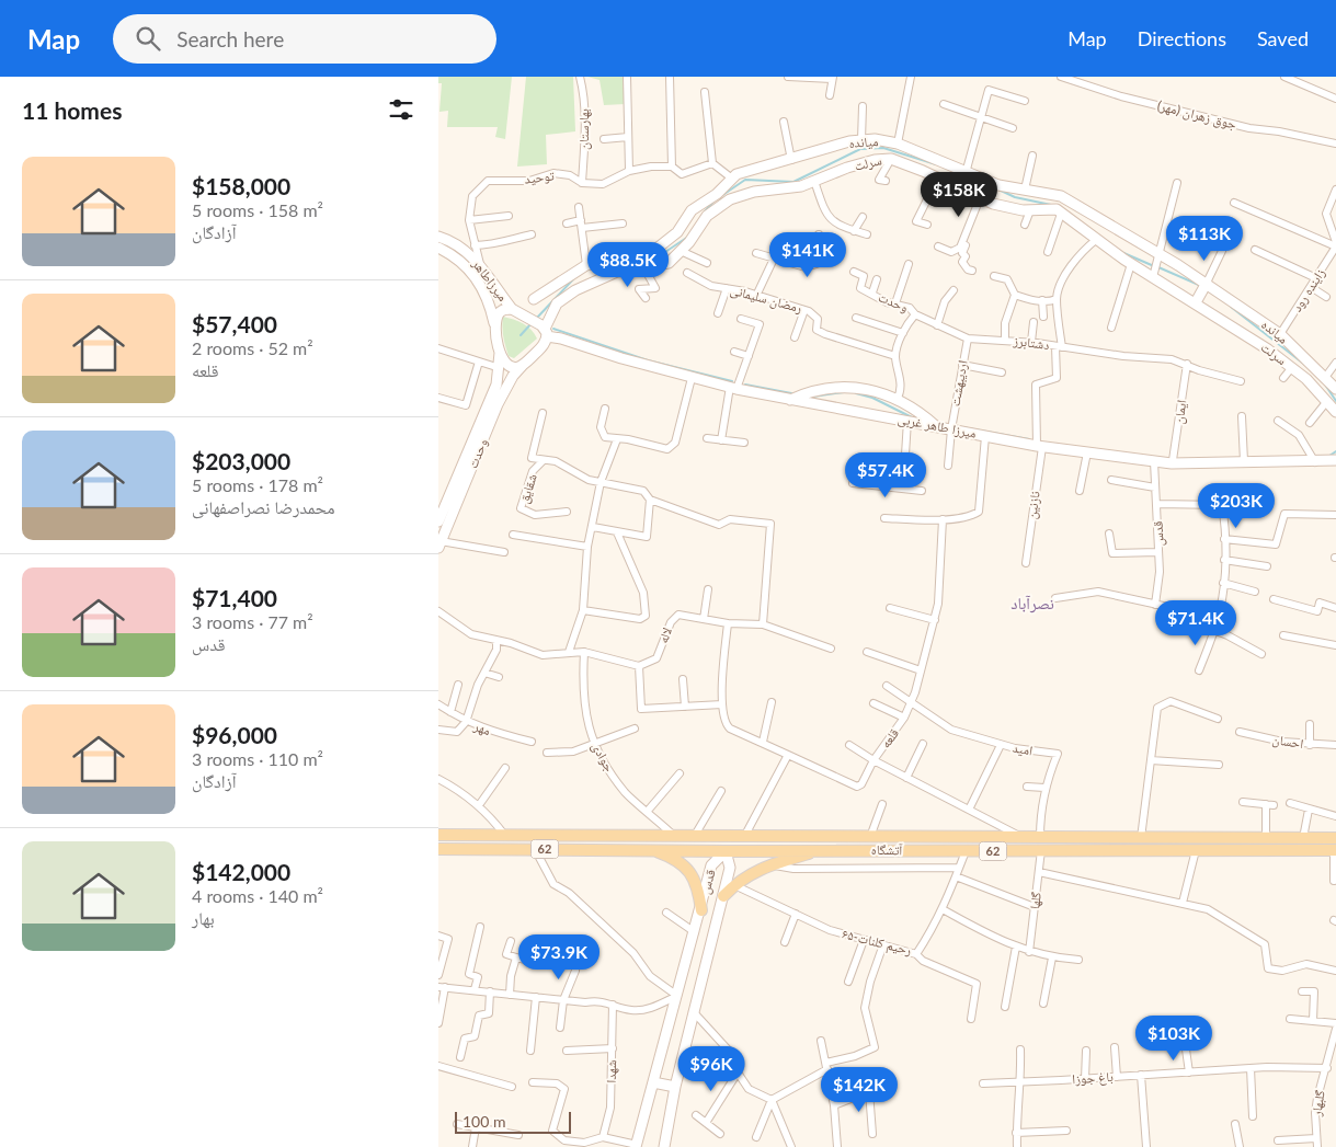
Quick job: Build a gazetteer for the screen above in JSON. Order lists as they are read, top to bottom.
{
  "streets": {
    "main road": [
      "میانده",
      "سرلت",
      "میرزاطاهر",
      "وحدت",
      "میرزا طاهر غربی",
      "قدس",
      "62",
      "آتشگاه"
    ],
    "street": [
      "جوق زهران (مهر)",
      "بهارستان",
      "توحید",
      "زاینده رود",
      "رمضان سلیمانی",
      "دشتابرز",
      "اردیبهشت",
      "ایمان",
      "شقایق",
      "نازنین",
      "لاله",
      "مهر",
      "قلعه",
      "احسان",
      "امید",
      "جوادی",
      "گلها",
      "۶۵-رحیم کلنات",
      "شهدا",
      "باغ جوزا",
      "گلبهار"
    ]
  },
  "crossings": [
    ["بهارستان", "توحید"],
    ["میانده", "سرلت"],
    ["میانده", "زاینده رود"],
    ["سرلت", "زاینده رود"],
    ["توحید", "میرزاطاهر"],
    ["میرزاطاهر", "وحدت"],
    ["میرزاطاهر", "میرزا طاهر غربی"],
    ["وحدت", "دشتابرز"],
    ["وحدت", "میرزا طاهر غربی"],
    ["دشتابرز", "اردیبهشت"],
    ["دشتابرز", "ایمان"],
    ["دشتابرز", "نازنین"],
    ["اردیبهشت", "میرزا طاهر غربی"],
    ["میرزا طاهر غربی", "نازنین"],
    ["میرزا طاهر غربی", "قدس"],
    ["قدس", "آتشگاه"],
    ["قلعه", "امید"],
    ["امید", "آتشگاه"],
    ["جوادی", "آتشگاه"],
    ["آتشگاه", "گلها"],
    ["آتشگاه", "۶۵-رحیم کلنات"],
    ["باغ جوزا", "گلبهار"]
  ],
  "districts": ["نصرآباد"],
  "scale_bar": "100 m",
  "page": {
    "header": "Map",
    "search": "Search here",
    "nav": ["Map", "Directions", "Saved"],
    "heading": "11 homes",
    "list": [
      {
        "name": "$158,000",
        "note": "5 rooms · 158 m² · آزادگان"
      },
      {
        "name": "$57,400",
        "note": "2 rooms · 52 m² · قلعه"
      },
      {
        "name": "$203,000",
        "note": "5 rooms · 178 m² · محمدرضا نصراصفهانی"
      },
      {
        "name": "$71,400",
        "note": "3 rooms · 77 m² · قدس"
      },
      {
        "name": "$96,000",
        "note": "3 rooms · 110 m² · آزادگان"
      },
      {
        "name": "$142,000",
        "note": "4 rooms · 140 m² · بهار"
      }
    ],
    "price": [
      "$158K",
      "$113K",
      "$141K",
      "$88.5K",
      "$57.4K",
      "$203K",
      "$71.4K",
      "$73.9K",
      "$103K",
      "$96K",
      "$142K"
    ],
    "scale": "100 m"
  }
}
